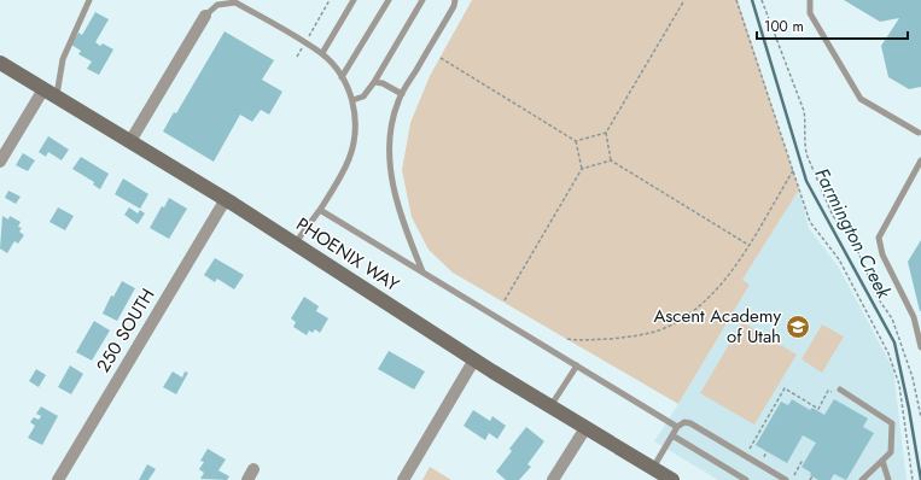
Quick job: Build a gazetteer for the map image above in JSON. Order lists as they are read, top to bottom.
{
  "streets": {
    "street": ["PHOENIX WAY", "250 SOUTH"]
  },
  "crossings": [
    ["PHOENIX WAY", "250 SOUTH"]
  ],
  "water": ["Farmington Creek"],
  "places": {
    "school or university": ["Ascent Academy of Utah"]
  },
  "scale_bar": "100 m"
}
